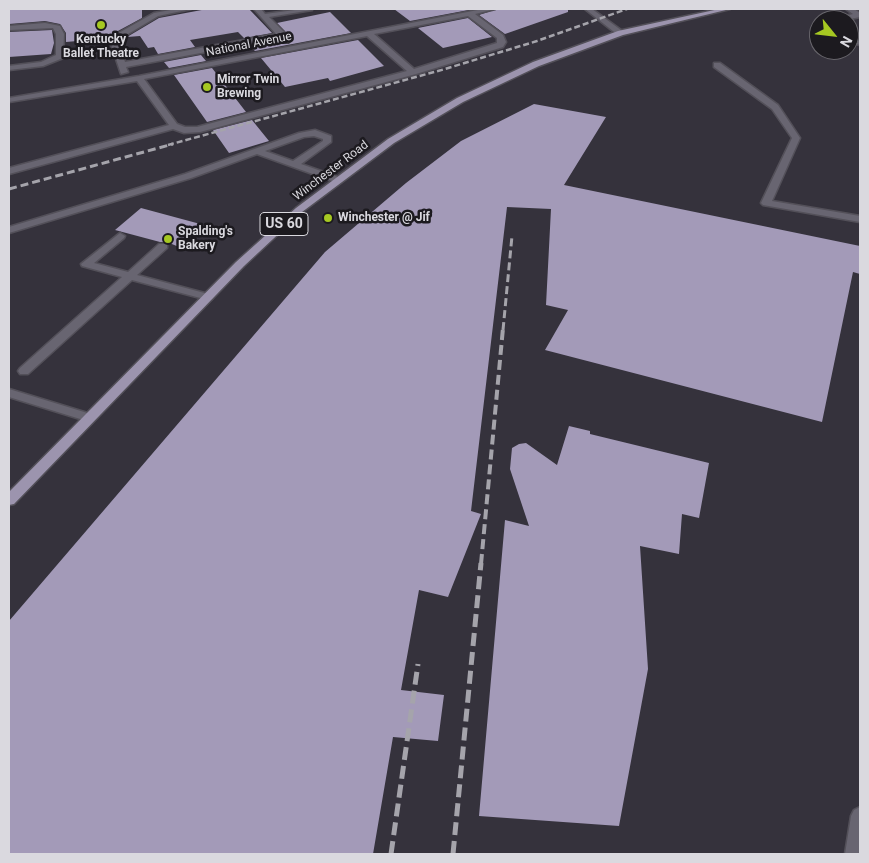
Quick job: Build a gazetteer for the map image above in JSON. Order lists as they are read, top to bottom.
{
  "streets": {
    "main road": ["Winchester Road", "US 60"],
    "street": ["National Avenue"]
  },
  "places": [
    "Kentucky Ballet Theatre",
    "Mirror Twin Brewing",
    "Winchester @ Jif",
    "Spalding's Bakery"
  ],
  "north": "bottom right"
}
